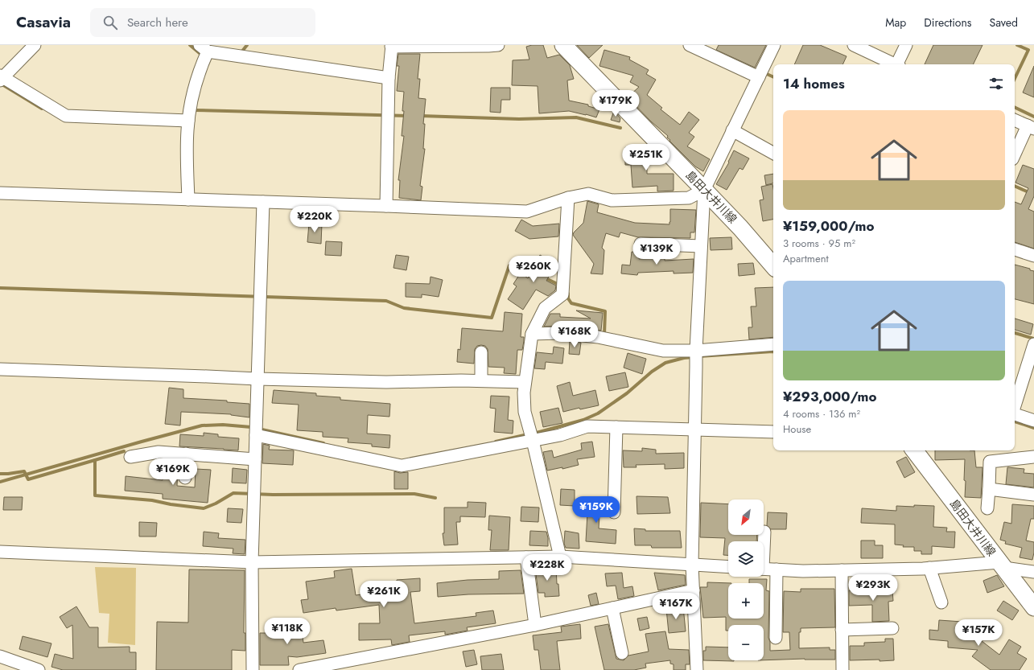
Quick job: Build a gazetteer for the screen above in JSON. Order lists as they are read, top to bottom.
{
  "streets": {
    "main road": ["島田大井川線"]
  },
  "north": "bottom left",
  "page": {
    "header": "Casavia",
    "search": "Search here",
    "nav": ["Map", "Directions", "Saved"],
    "heading": "14 homes",
    "price": [
      "¥179K",
      "¥251K",
      "¥220K",
      "¥139K",
      "¥260K",
      "¥168K",
      "¥169K",
      "¥159K",
      "¥228K",
      "¥293K",
      "¥261K",
      "¥167K",
      "¥118K",
      "¥157K"
    ],
    "list": [
      {
        "name": "¥159,000/mo",
        "note": "3 rooms · 95 m² · Apartment"
      },
      {
        "name": "¥293,000/mo",
        "note": "4 rooms · 136 m² · House"
      }
    ],
    "map_buttons": ["+", "−"]
  }
}
